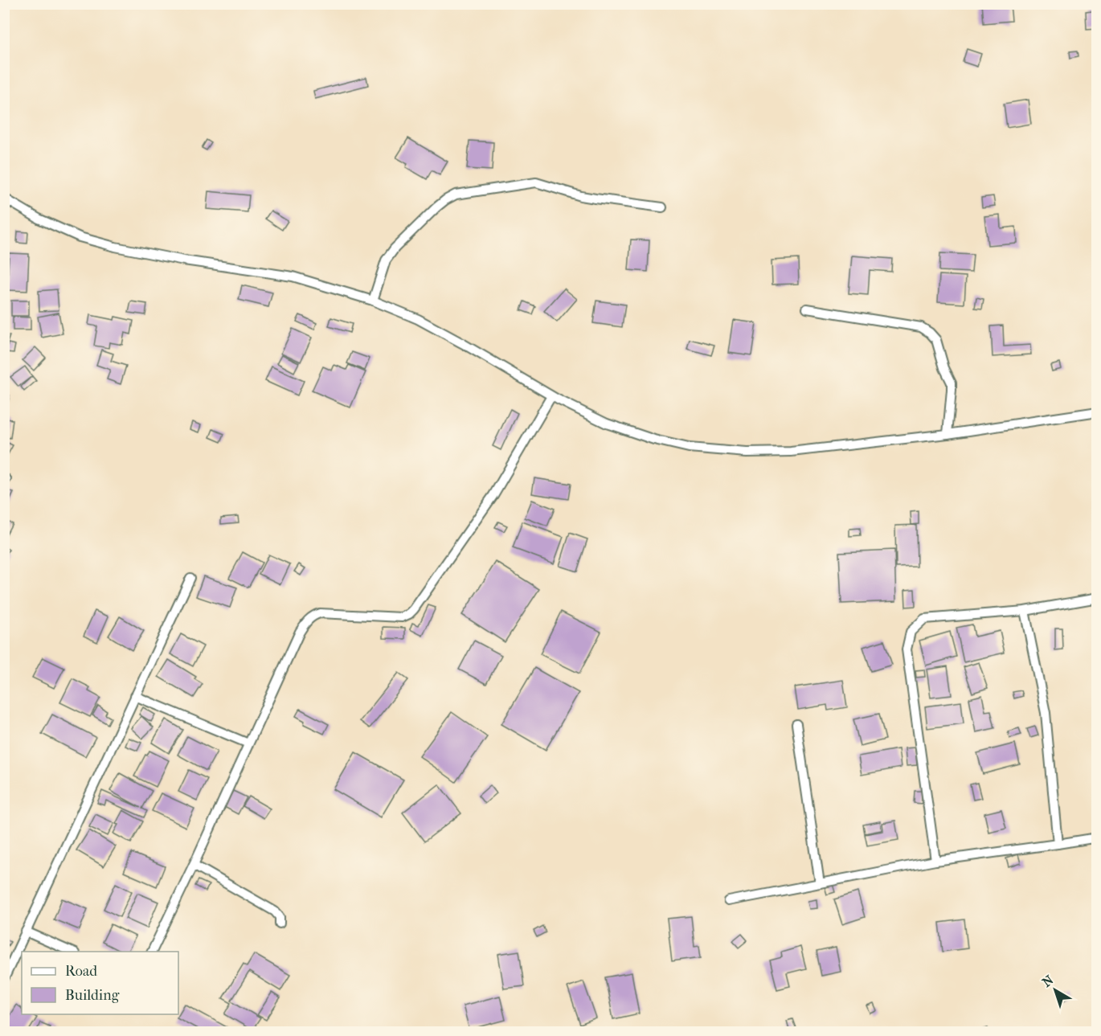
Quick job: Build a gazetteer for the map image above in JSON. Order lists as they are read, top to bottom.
{
  "legend": ["Road", "Building"],
  "north": "top left"
}
